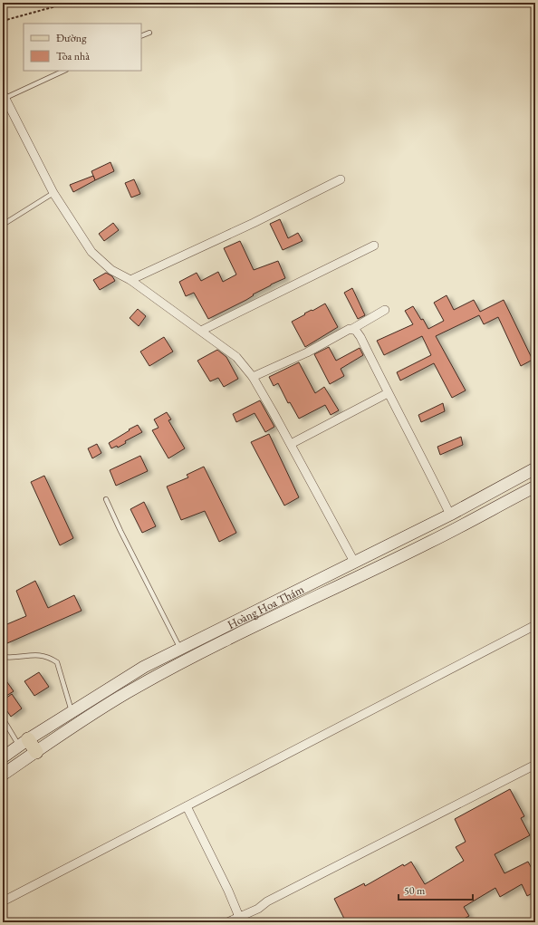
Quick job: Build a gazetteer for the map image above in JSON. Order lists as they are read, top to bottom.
{
  "streets": {
    "main road": ["Hoàng Hoa Thám"]
  },
  "legend": ["Đường", "Tòa nhà"],
  "scale_bar": "50 m"
}
